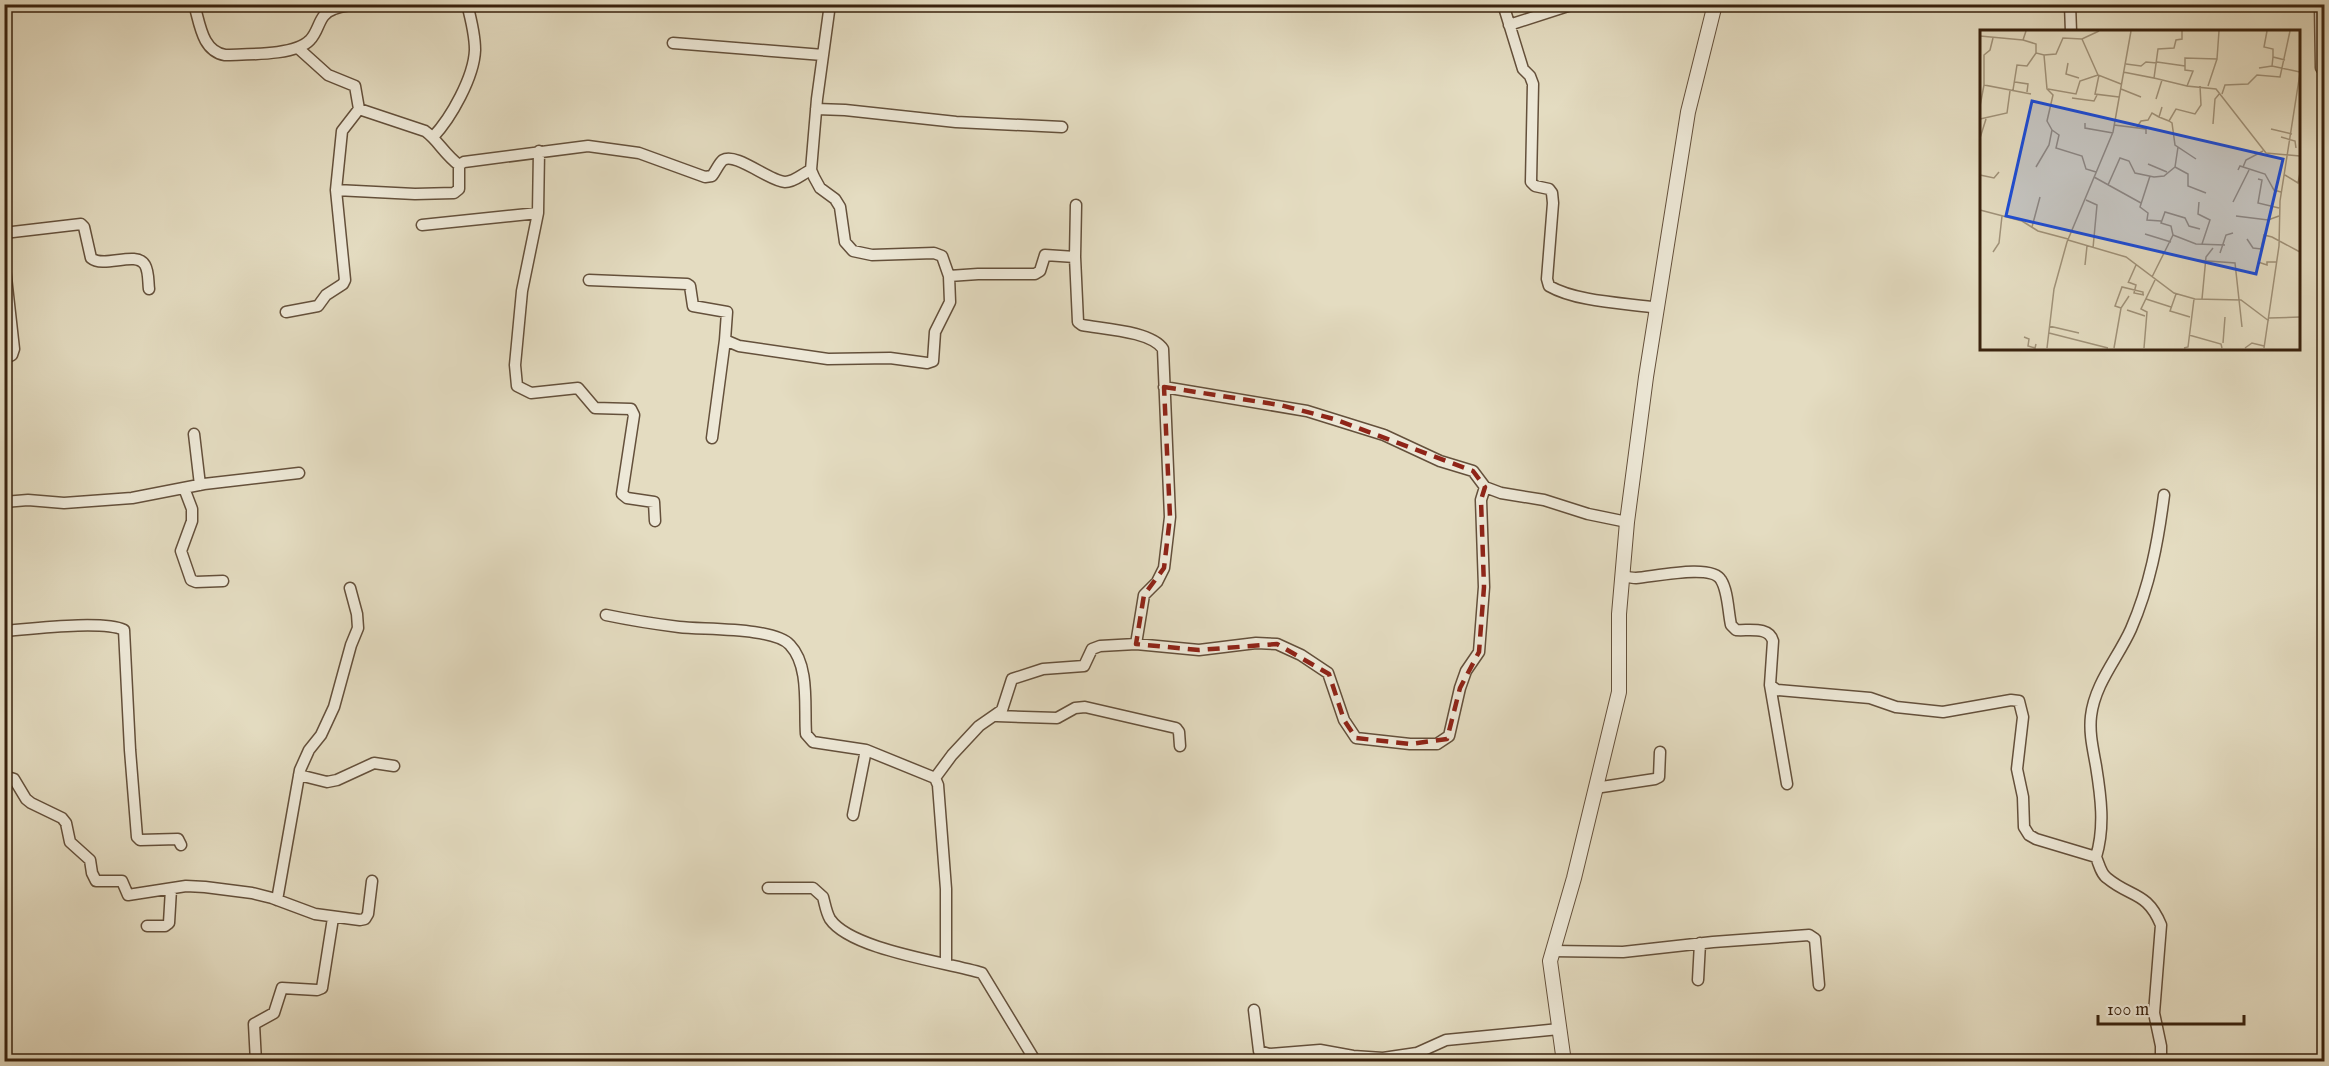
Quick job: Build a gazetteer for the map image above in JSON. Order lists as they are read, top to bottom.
{
  "scale_bar": "100 m"
}
